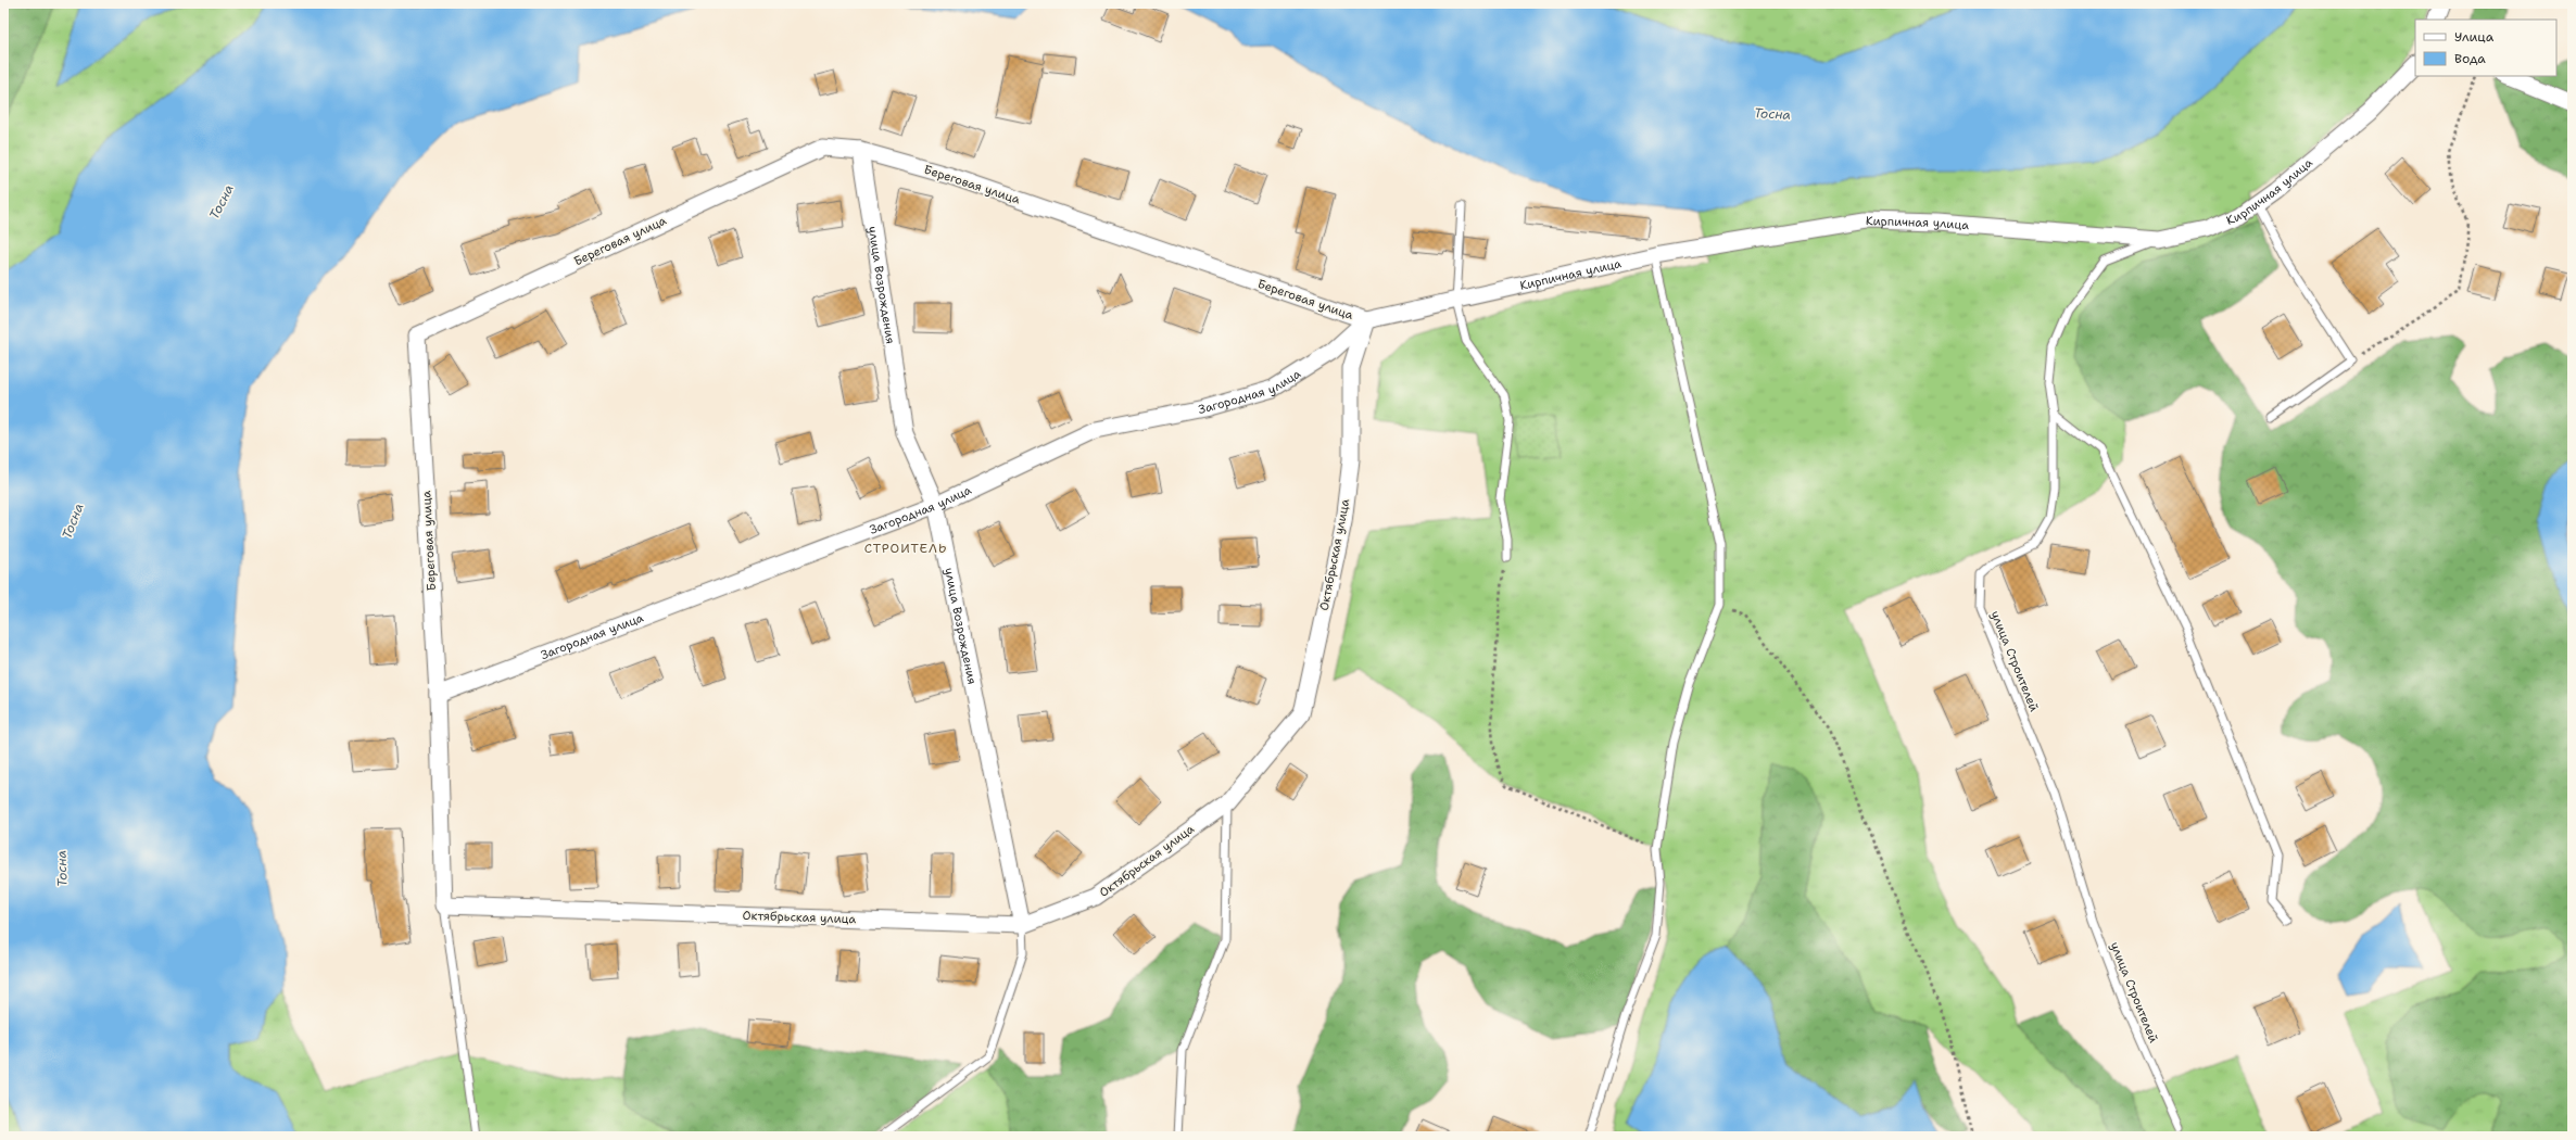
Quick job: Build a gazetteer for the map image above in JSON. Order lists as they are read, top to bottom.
{
  "streets": {
    "street": [
      "Береговая улица",
      "Кирпичная улица",
      "улица Возрождения",
      "Загородная улица",
      "Октябрьская улица"
    ],
    "lane": ["улица Строителей"]
  },
  "crossings": [
    ["Береговая улица", "Кирпичная улица"],
    ["Береговая улица", "улица Возрождения"],
    ["Береговая улица", "Загородная улица"],
    ["Береговая улица", "Октябрьская улица"],
    ["Кирпичная улица", "Загородная улица"],
    ["Кирпичная улица", "Октябрьская улица"],
    ["Кирпичная улица", "улица Строителей"],
    ["улица Возрождения", "Загородная улица"],
    ["улица Возрождения", "Октябрьская улица"],
    ["Загородная улица", "Октябрьская улица"]
  ],
  "districts": ["СТРОИТЕЛЬ"],
  "water": ["Тосна"],
  "legend": ["Улица", "Вода"]
}
